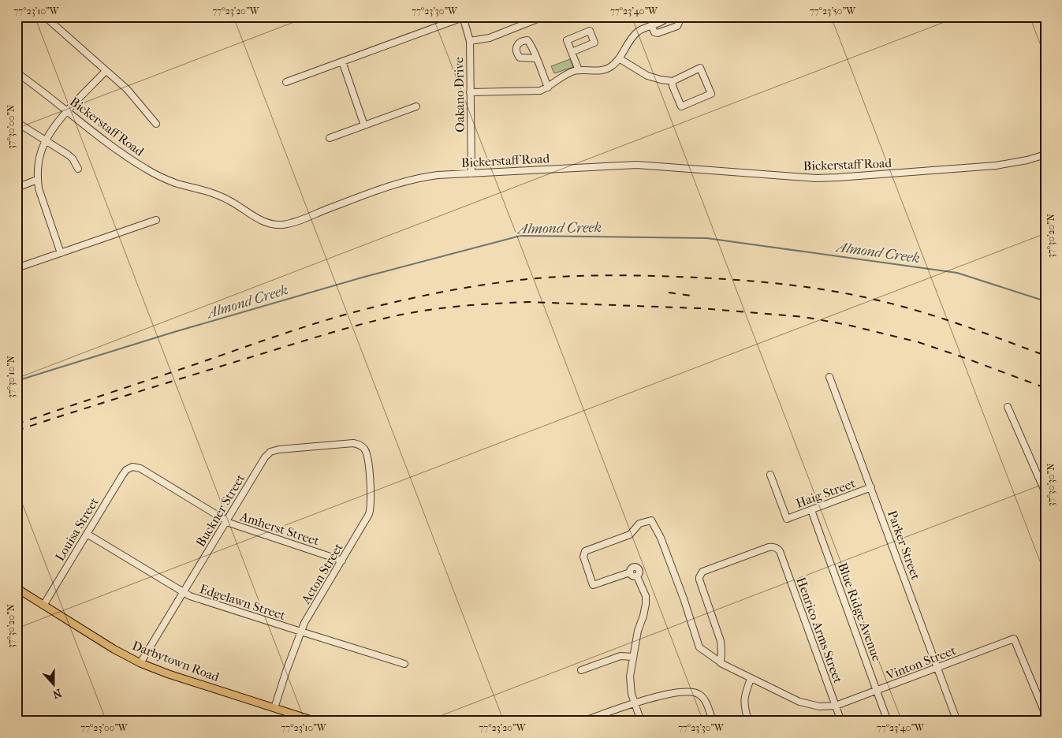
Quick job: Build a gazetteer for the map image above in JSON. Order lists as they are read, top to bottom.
{
  "streets": {
    "main road": ["Darbytown Road"],
    "street": [
      "Oakano Drive",
      "Bickerstaff Road",
      "Haig Street",
      "Buckner Street",
      "Amherst Street",
      "Louisa Street",
      "Parker Street",
      "Acton Street",
      "Edgelawn Street",
      "Blue Ridge Avenue",
      "Henrico Arms Street",
      "Vinton Street"
    ]
  },
  "crossings": [
    ["Oakano Drive", "Bickerstaff Road"],
    ["Haig Street", "Parker Street"],
    ["Haig Street", "Blue Ridge Avenue"],
    ["Buckner Street", "Amherst Street"],
    ["Buckner Street", "Acton Street"],
    ["Buckner Street", "Edgelawn Street"],
    ["Buckner Street", "Darbytown Road"],
    ["Amherst Street", "Louisa Street"],
    ["Amherst Street", "Acton Street"],
    ["Louisa Street", "Edgelawn Street"],
    ["Louisa Street", "Darbytown Road"],
    ["Parker Street", "Vinton Street"],
    ["Acton Street", "Edgelawn Street"],
    ["Acton Street", "Darbytown Road"],
    ["Blue Ridge Avenue", "Vinton Street"],
    ["Henrico Arms Street", "Vinton Street"]
  ],
  "water": ["Almond Creek"],
  "north": "bottom",
  "coordinates": [
    "77°23'10\"W",
    "77°23'20\"W",
    "77°23'30\"W",
    "77°23'40\"W",
    "77°23'50\"W",
    "37°30'00\"N",
    "37°30'20\"N",
    "37°30'10\"N",
    "37°30'30\"N",
    "77°23'00\"W"
  ]
}
